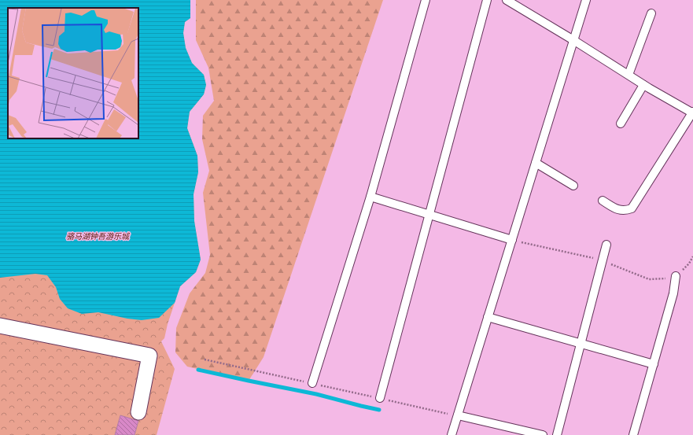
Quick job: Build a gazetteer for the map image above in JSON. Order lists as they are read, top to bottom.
{
  "parks": ["骆马湖钟吾游乐城"]
}
